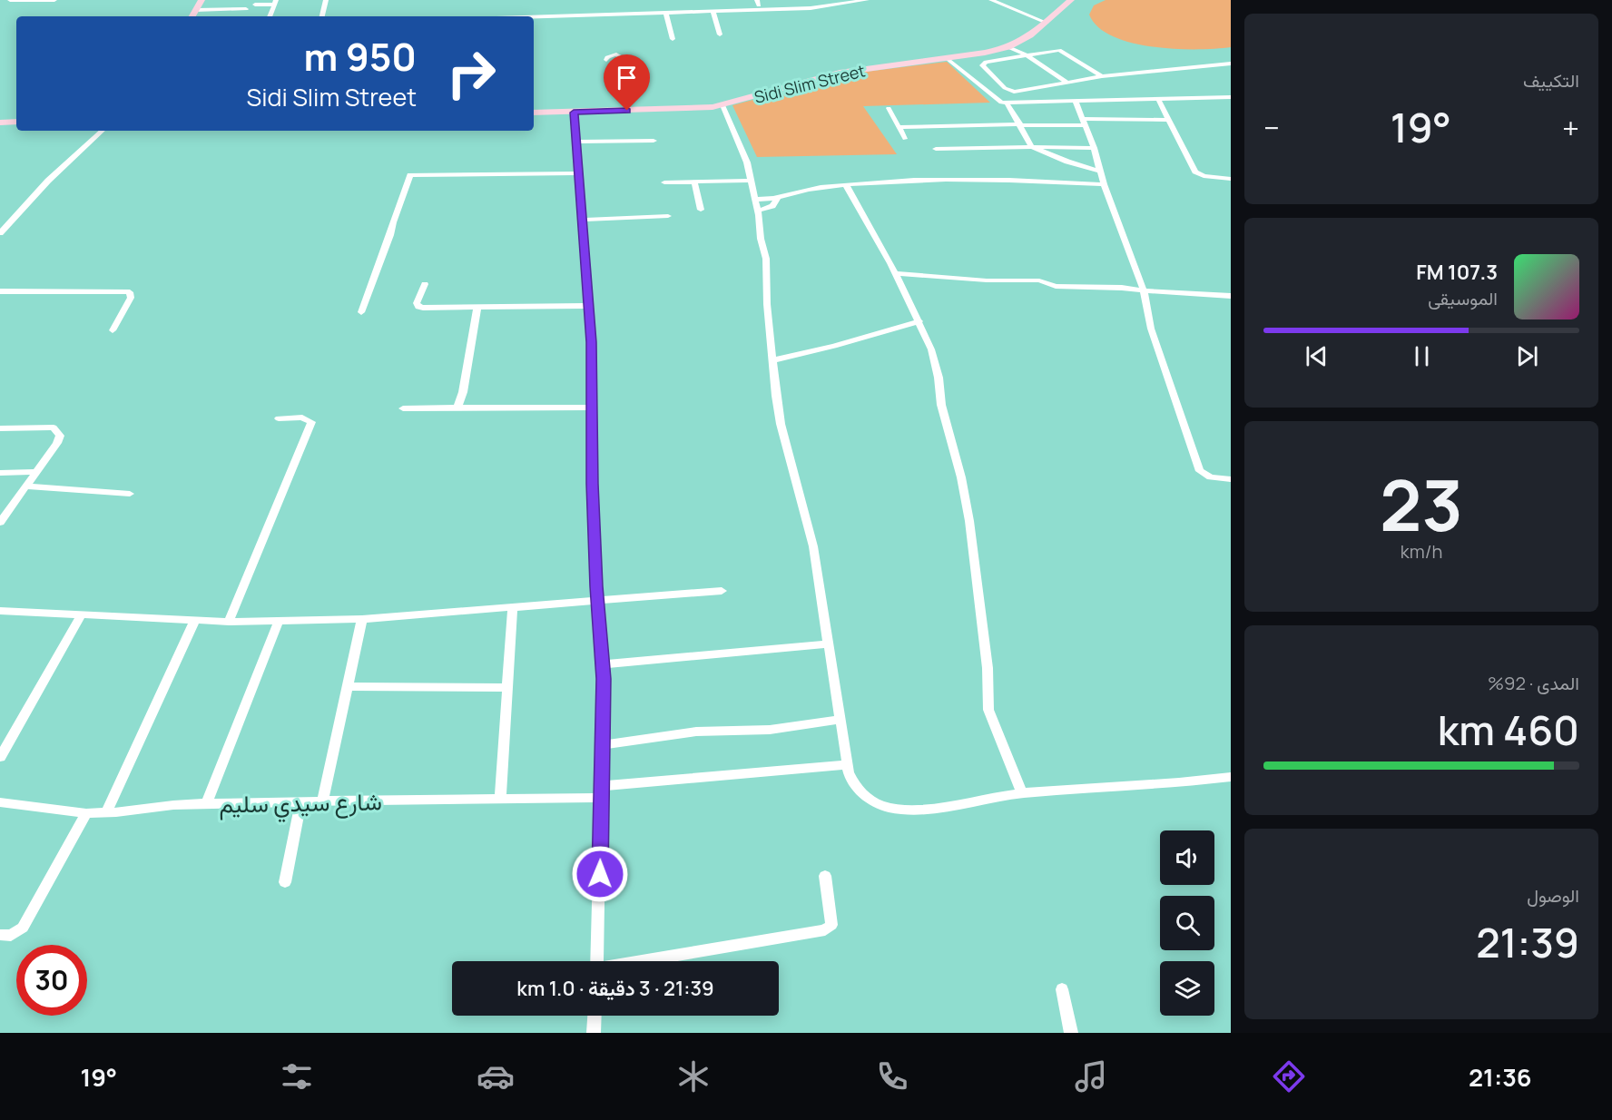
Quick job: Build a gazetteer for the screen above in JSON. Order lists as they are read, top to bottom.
{
  "streets": {
    "main road": ["Sidi Slim Street"],
    "street": ["شارع سيدي سليم"]
  },
  "page": {
    "tile": [
      "التكييف",
      ["23", "km/h"],
      ["المدى · 92%", "460 km"],
      ["الوصول", "21:39"]
    ],
    "turn": ["950 m", "Sidi Slim Street"],
    "heat": ["−", "19°", "+"],
    "song": ["107.3 FM", "الموسيقى"],
    "limit": "30",
    "trip": "21:39 · 3 دقيقة · 1.0 km",
    "tabs": ["21:36", "19°"]
  }
}
